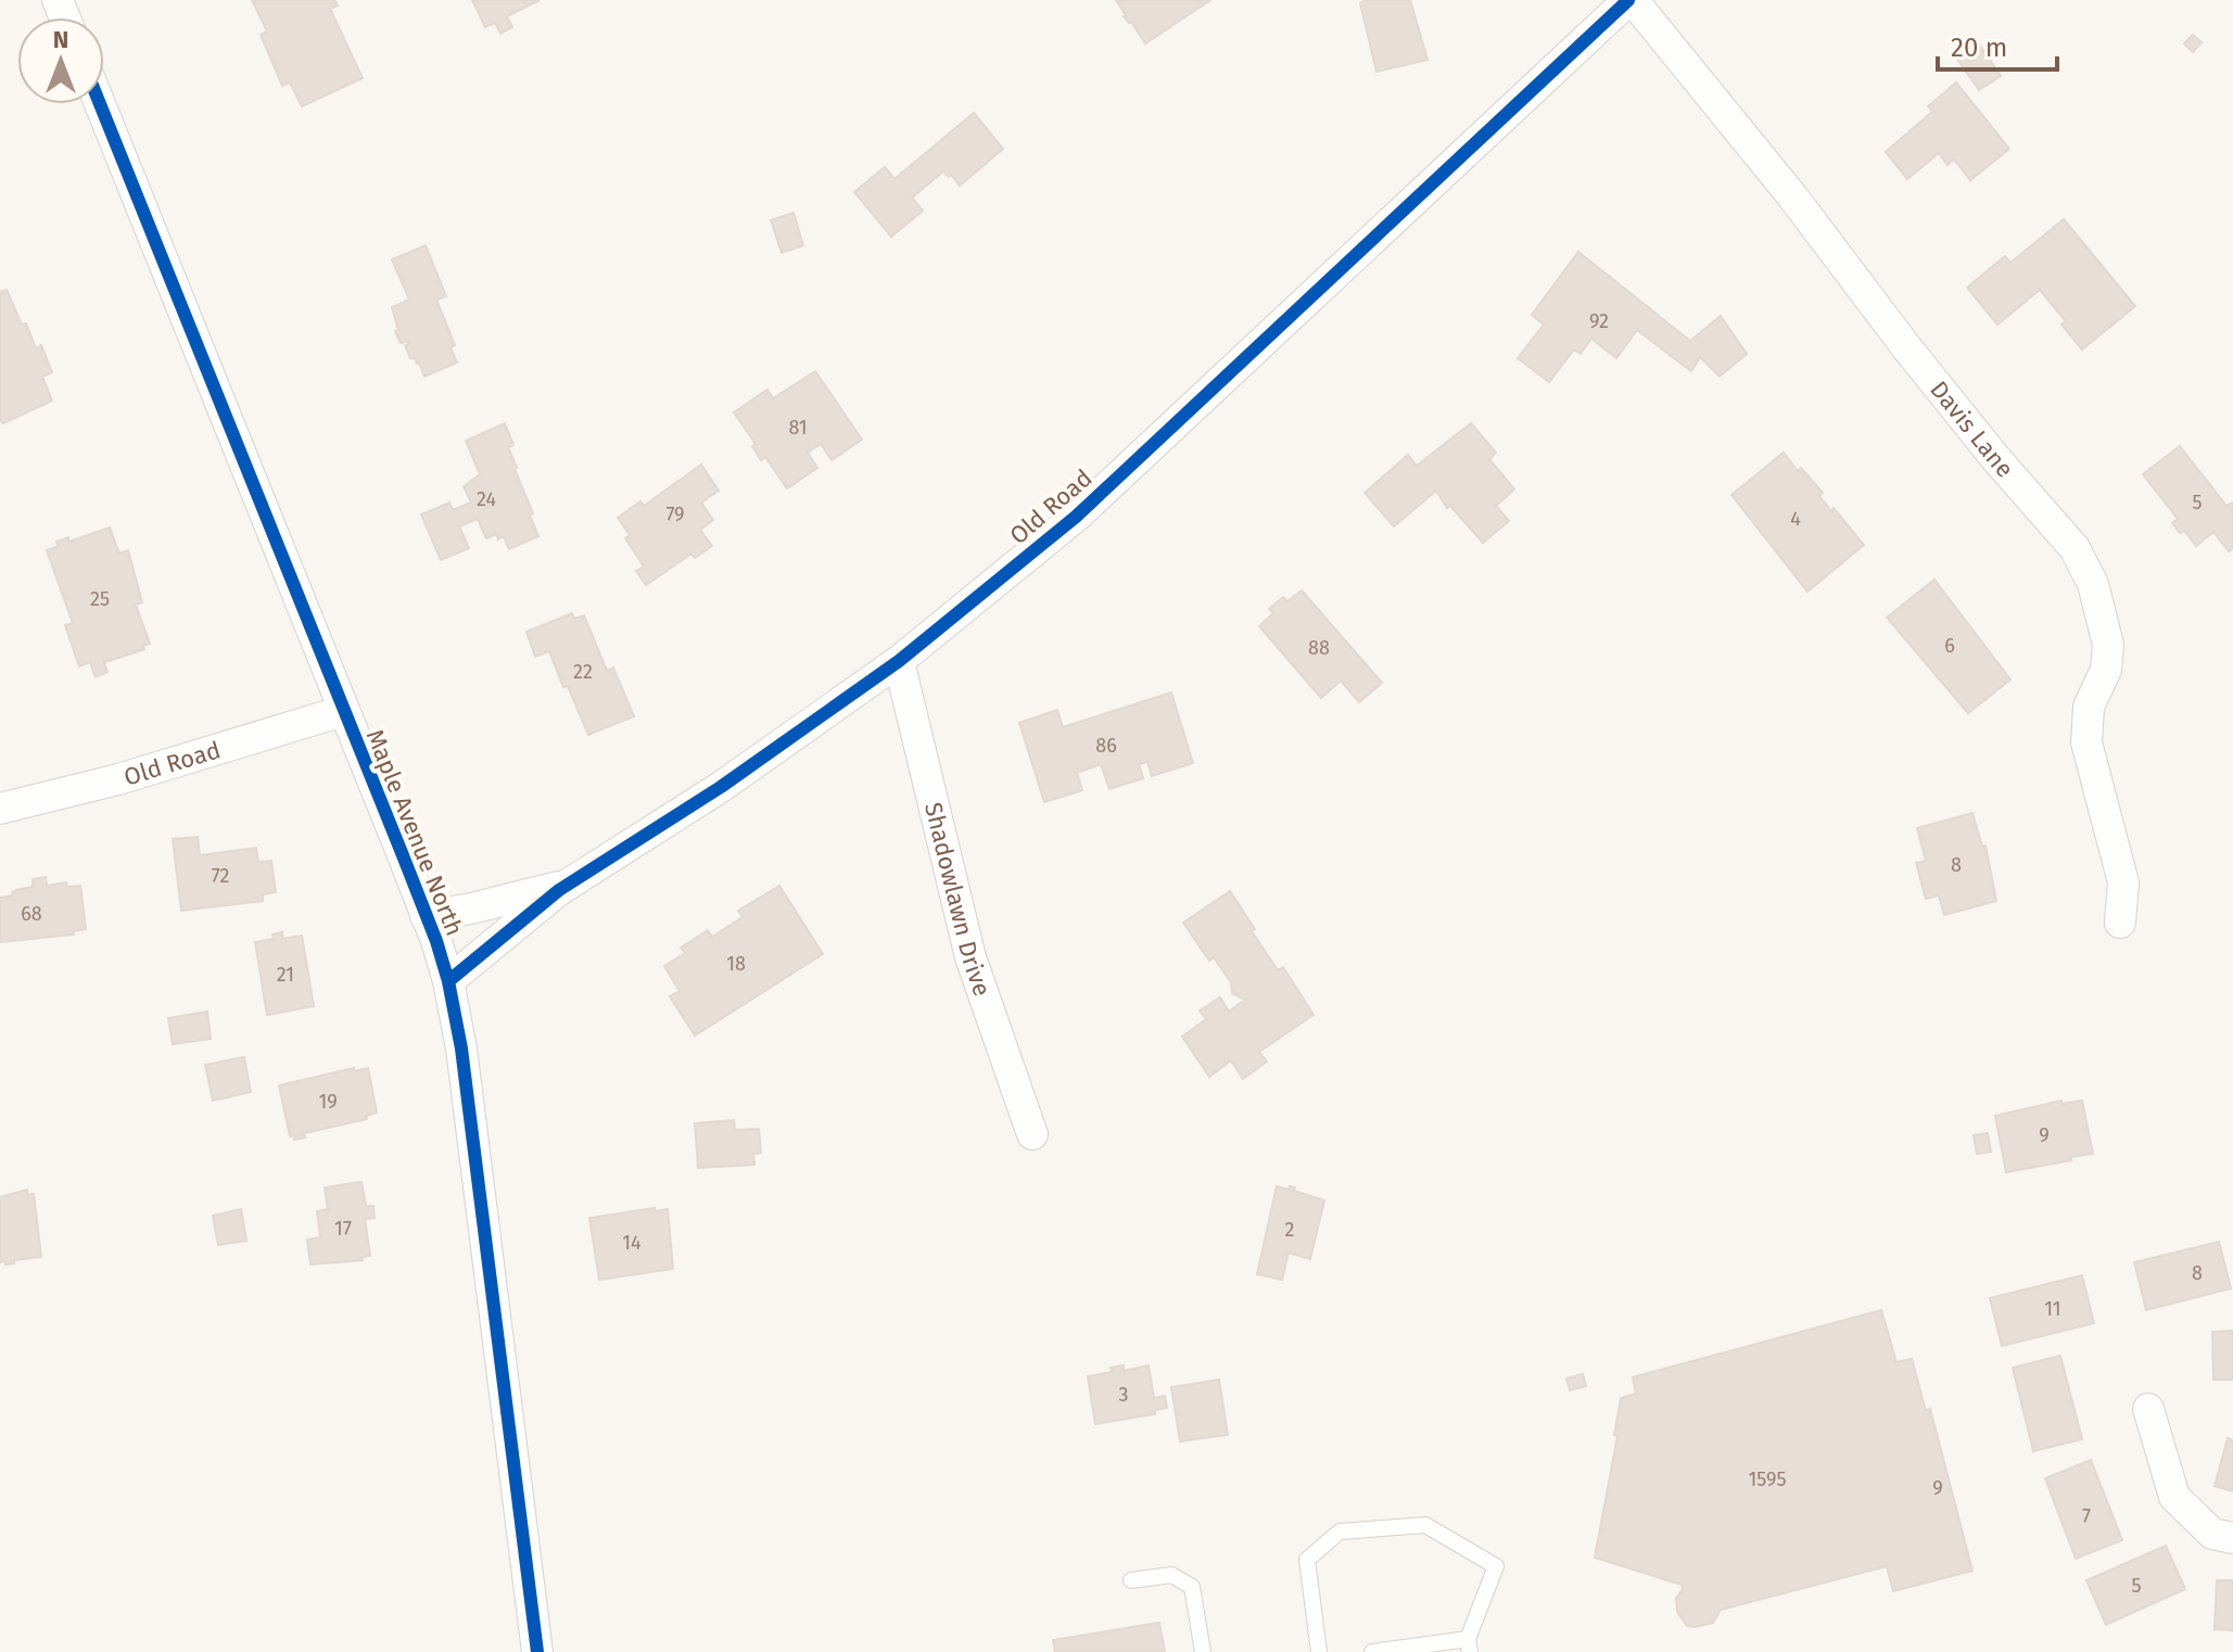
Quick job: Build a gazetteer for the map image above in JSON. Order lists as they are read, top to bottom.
{
  "streets": {
    "street": [
      "Davis Lane",
      "Old Road",
      "Maple Avenue North",
      "Shadowlawn Drive"
    ]
  },
  "crossings": [
    ["Davis Lane", "Old Road"],
    ["Old Road", "Maple Avenue North"],
    ["Old Road", "Shadowlawn Drive"]
  ],
  "house_numbers": [
    "92",
    "81",
    "24",
    "5",
    "79",
    "4",
    "25",
    "6",
    "88",
    "22",
    "86",
    "8",
    "72",
    "68",
    "18",
    "21",
    "19",
    "9",
    "17",
    "2",
    "14",
    "8",
    "11",
    "3",
    "1595",
    "9",
    "7",
    "5"
  ],
  "scale_bar": "20 m",
  "north": "top"
}
